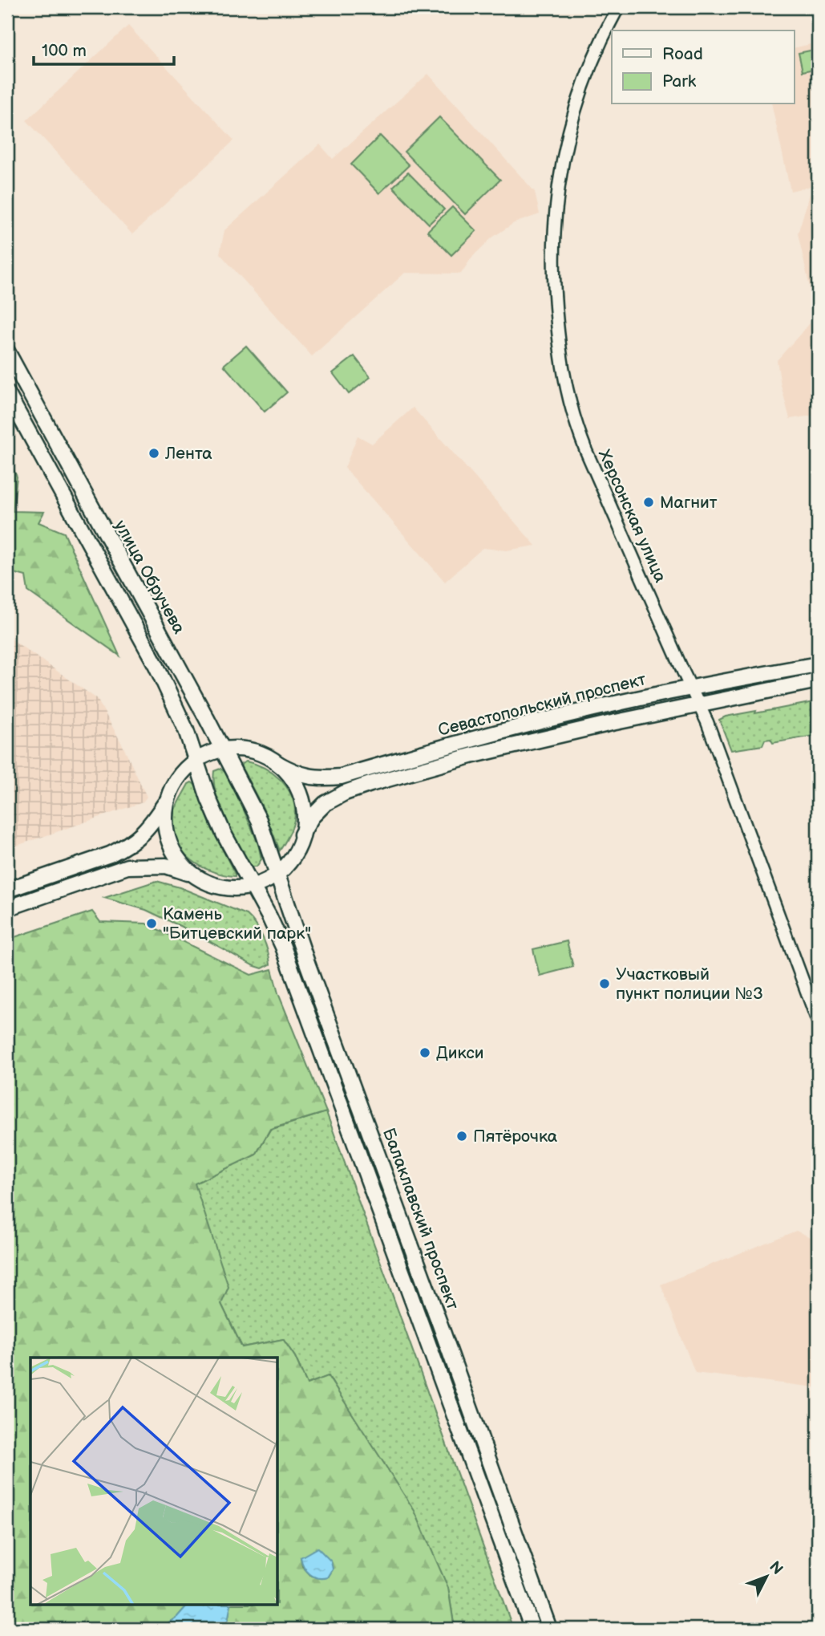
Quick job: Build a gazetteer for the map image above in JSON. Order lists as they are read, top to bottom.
{
  "streets": {
    "main road": ["улица Обручева", "Севастопольский проспект", "Балаклавский проспект"],
    "street": ["Херсонская улица"]
  },
  "crossings": [
    ["Херсонская улица", "Севастопольский проспект"],
    ["улица Обручева", "Севастопольский проспект"],
    ["улица Обручева", "Балаклавский проспект"],
    ["Севастопольский проспект", "Балаклавский проспект"]
  ],
  "places": [
    "Лента",
    "Магнит",
    "Камень \"Битцевский парк\"",
    "Участковый пункт полиции №3",
    "Дикси",
    "Пятёрочка"
  ],
  "legend": ["Road", "Park"],
  "scale_bar": "100 m",
  "north": "top right"
}
